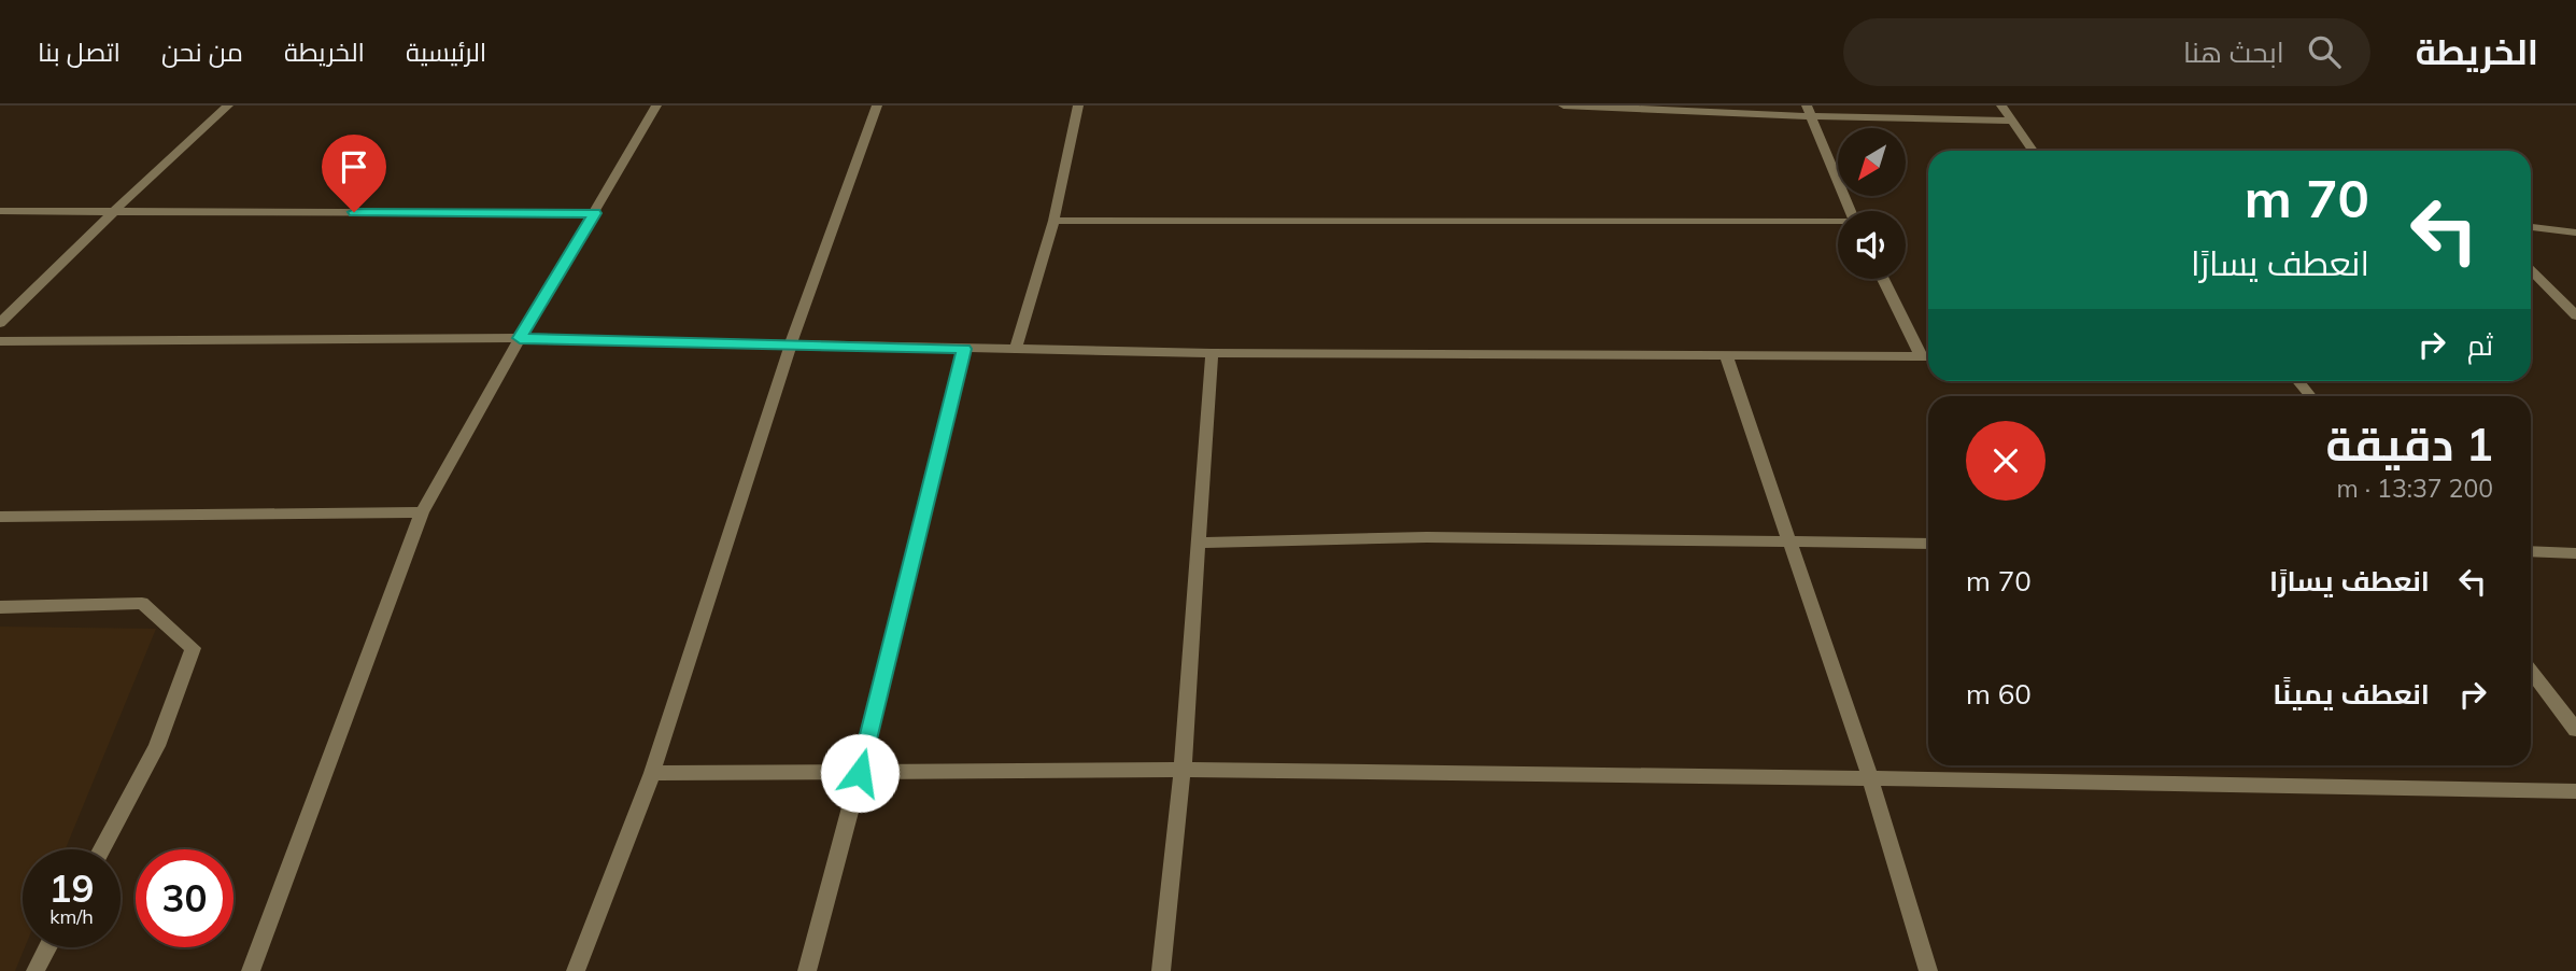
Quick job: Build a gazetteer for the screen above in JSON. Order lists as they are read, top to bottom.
{
  "north": "bottom left",
  "page": {
    "header": "الخريطة",
    "search": "ابحث هنا",
    "nav": [
      "الرئيسية",
      "الخريطة",
      "من نحن",
      "اتصل بنا"
    ],
    "turn": ["70 m", "انعطف يسارًا"],
    "then": "ثم",
    "heading": ["1 دقيقة", "200 m · 13:37"],
    "list": [
      {
        "name": "انعطف يسارًا",
        "value": "70 m"
      },
      {
        "name": "انعطف يمينًا",
        "value": "60 m"
      }
    ],
    "speed": "19 km/h",
    "limit": "30"
  }
}
